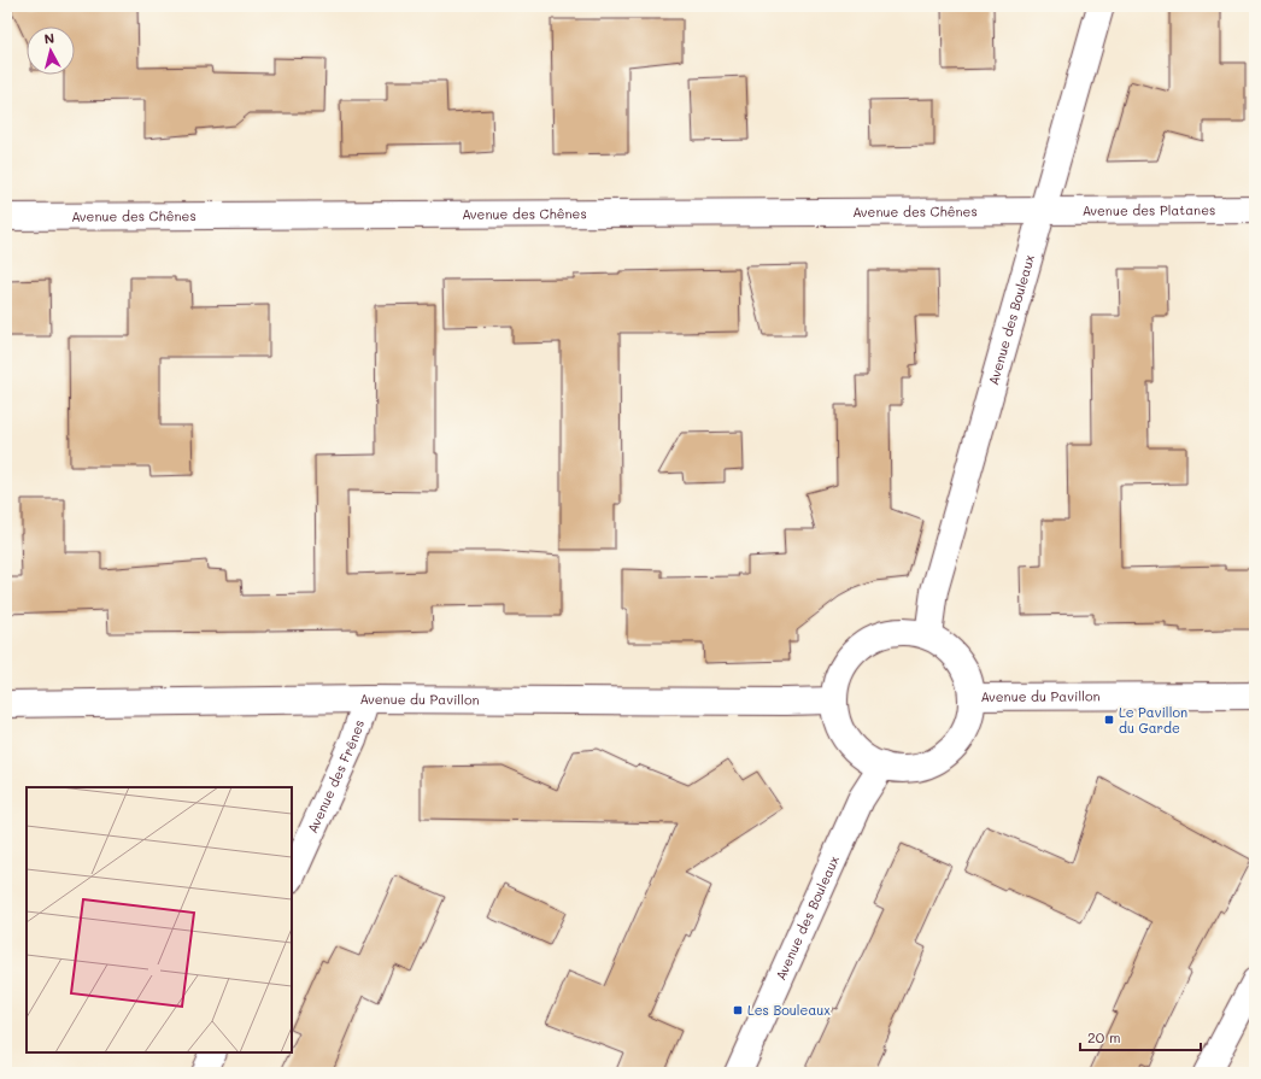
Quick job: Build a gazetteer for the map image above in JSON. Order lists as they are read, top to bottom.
{
  "streets": {
    "street": [
      "Avenue des Platanes",
      "Avenue des Chênes",
      "Avenue des Bouleaux",
      "Avenue du Pavillon",
      "Avenue des Frênes"
    ]
  },
  "crossings": [
    ["Avenue des Platanes", "Avenue des Chênes"],
    ["Avenue des Platanes", "Avenue des Bouleaux"],
    ["Avenue des Chênes", "Avenue des Bouleaux"],
    ["Avenue des Bouleaux", "Avenue du Pavillon"],
    ["Avenue du Pavillon", "Avenue des Frênes"]
  ],
  "places": {
    "transit": ["Le Pavillon du Garde", "Les Bouleaux"]
  },
  "scale_bar": "20 m",
  "north": "top"
}
